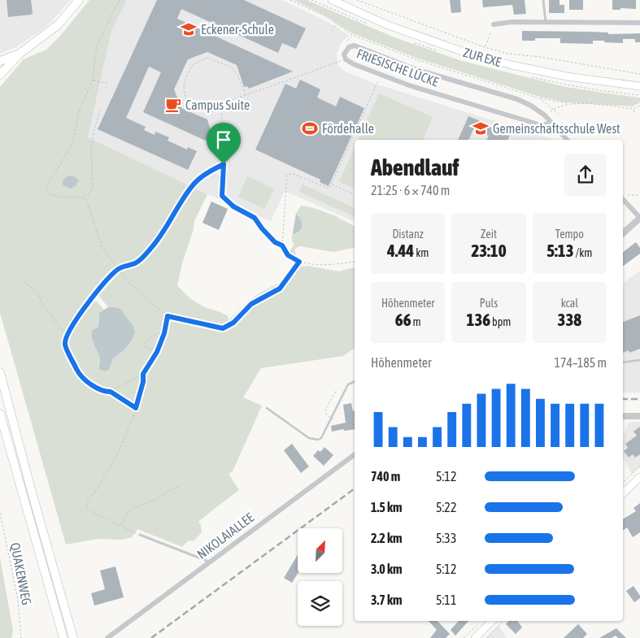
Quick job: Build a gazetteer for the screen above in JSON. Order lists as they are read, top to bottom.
{
  "streets": {
    "main road": ["ZUR EXE"],
    "street": ["FRIESISCHE LÜCKE", "NIKOLAIALLEE"],
    "path": ["QUAKENWEG"]
  },
  "places": {
    "school or university": ["Eckener-Schule", "Gemeinschaftsschule West"],
    "cafe": ["Campus Suite"],
    "sports": ["Fördehalle"]
  },
  "north": "top right",
  "page": {
    "heading": ["Abendlauf", "21:25 · 6 × 740 m"],
    "stats": [
      ["Distanz", "4.44 km"],
      ["Zeit", "23:10"],
      ["Tempo", "5:13 /km"],
      ["Höhenmeter", "66 m"],
      ["Puls", "136 bpm"],
      ["kcal", "338"]
    ],
    "chart": ["Höhenmeter", "174–185 m"],
    "list": [
      {
        "name": "740 m",
        "note": "5:12"
      },
      {
        "name": "1.5 km",
        "note": "5:22"
      },
      {
        "name": "2.2 km",
        "note": "5:33"
      },
      {
        "name": "3.0 km",
        "note": "5:12"
      },
      {
        "name": "3.7 km",
        "note": "5:11"
      }
    ]
  }
}
